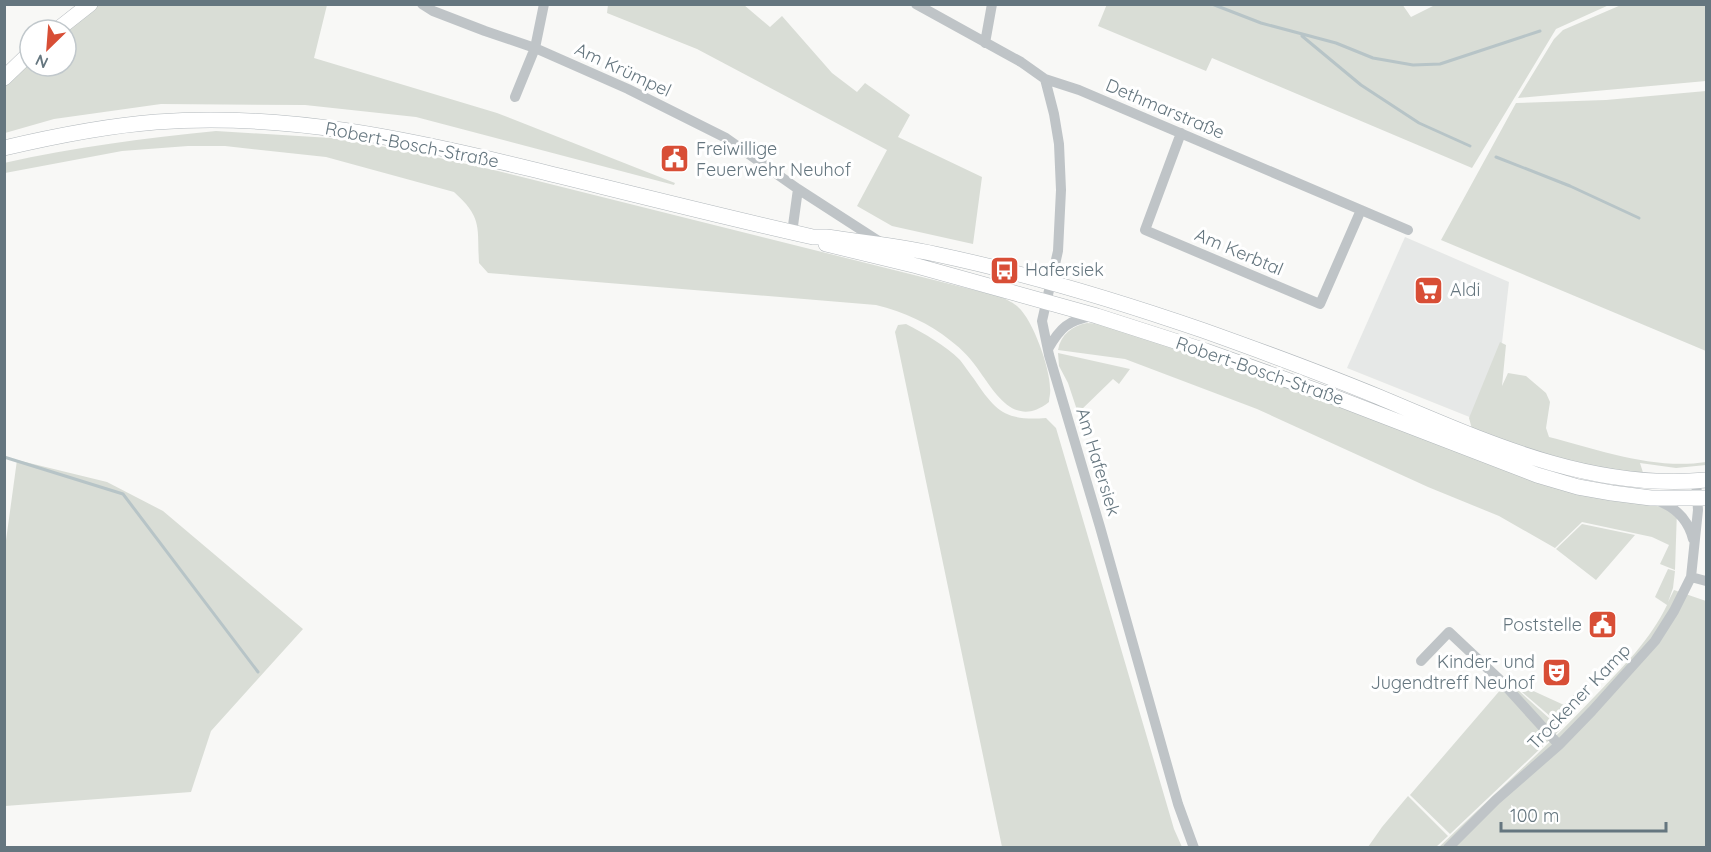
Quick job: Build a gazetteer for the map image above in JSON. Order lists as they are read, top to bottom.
{
  "streets": {
    "main road": ["Robert-Bosch-Straße"],
    "street": [
      "Am Krümpel",
      "Dethmarstraße",
      "Am Kerbtal",
      "Am Hafersiek",
      "Trockener Kamp"
    ]
  },
  "crossings": [
    ["Am Krümpel", "Robert-Bosch-Straße"],
    ["Dethmarstraße", "Am Kerbtal"],
    ["Dethmarstraße", "Am Hafersiek"],
    ["Robert-Bosch-Straße", "Am Hafersiek"],
    ["Robert-Bosch-Straße", "Trockener Kamp"]
  ],
  "places": {
    "public building": ["Freiwillige Feuerwehr Neuhof", "Poststelle"],
    "bus stop": ["Hafersiek"],
    "supermarket": ["Aldi"],
    "theatre": ["Kinder- und Jugendtreff Neuhof"]
  },
  "scale_bar": "100 m",
  "north": "bottom left"
}
